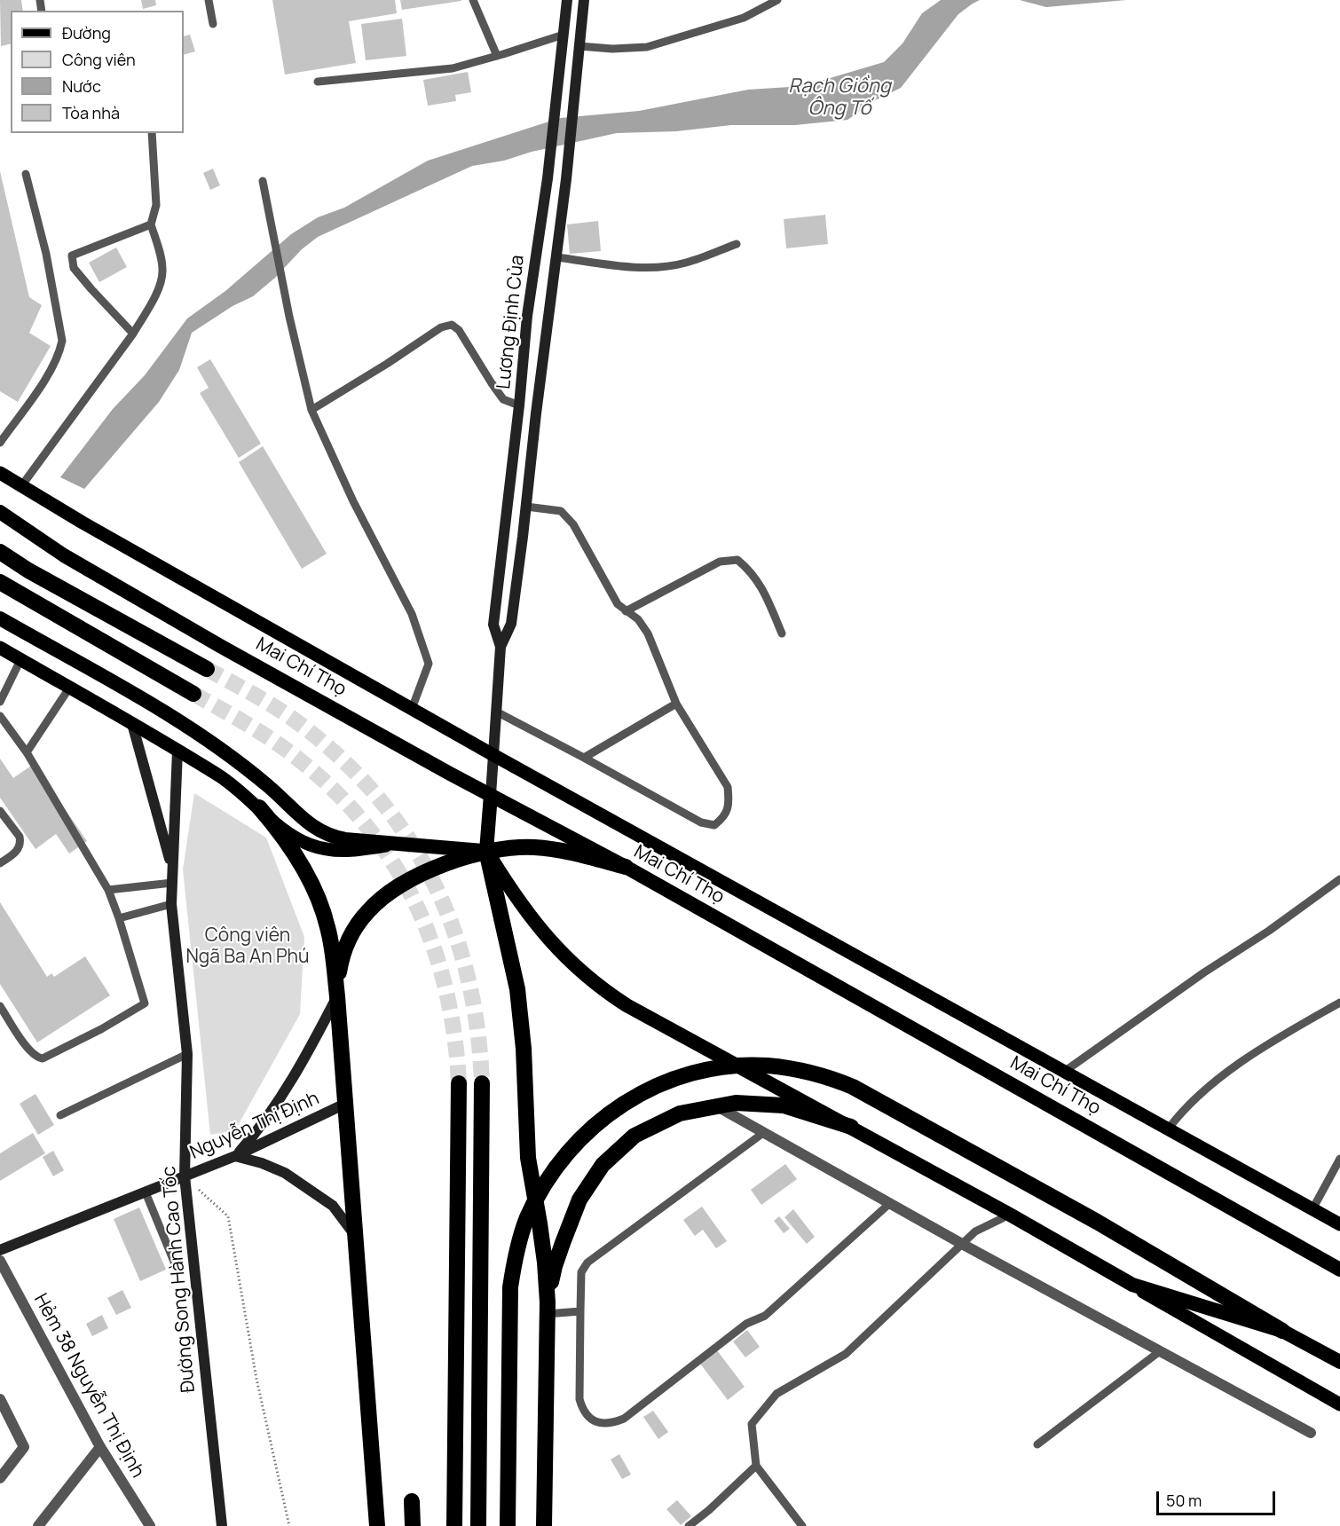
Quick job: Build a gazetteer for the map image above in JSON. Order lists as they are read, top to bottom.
{
  "streets": {
    "highway": ["Mai Chí Thọ"],
    "main road": ["Lương Định Của", "Nguyễn Thị Định", "Đường Song Hành Cao Tốc"],
    "street": ["Hẻm 38 Nguyễn Thị Định"]
  },
  "crossings": [
    ["Lương Định Của", "Mai Chí Thọ"],
    ["Nguyễn Thị Định", "Đường Song Hành Cao Tốc"]
  ],
  "water": ["Rạch Giồng Ông Tố"],
  "parks": ["Công viên Ngã Ba An Phú"],
  "legend": [
    "Đường",
    "Công viên",
    "Nước",
    "Tòa nhà"
  ],
  "scale_bar": "50 m"
}
